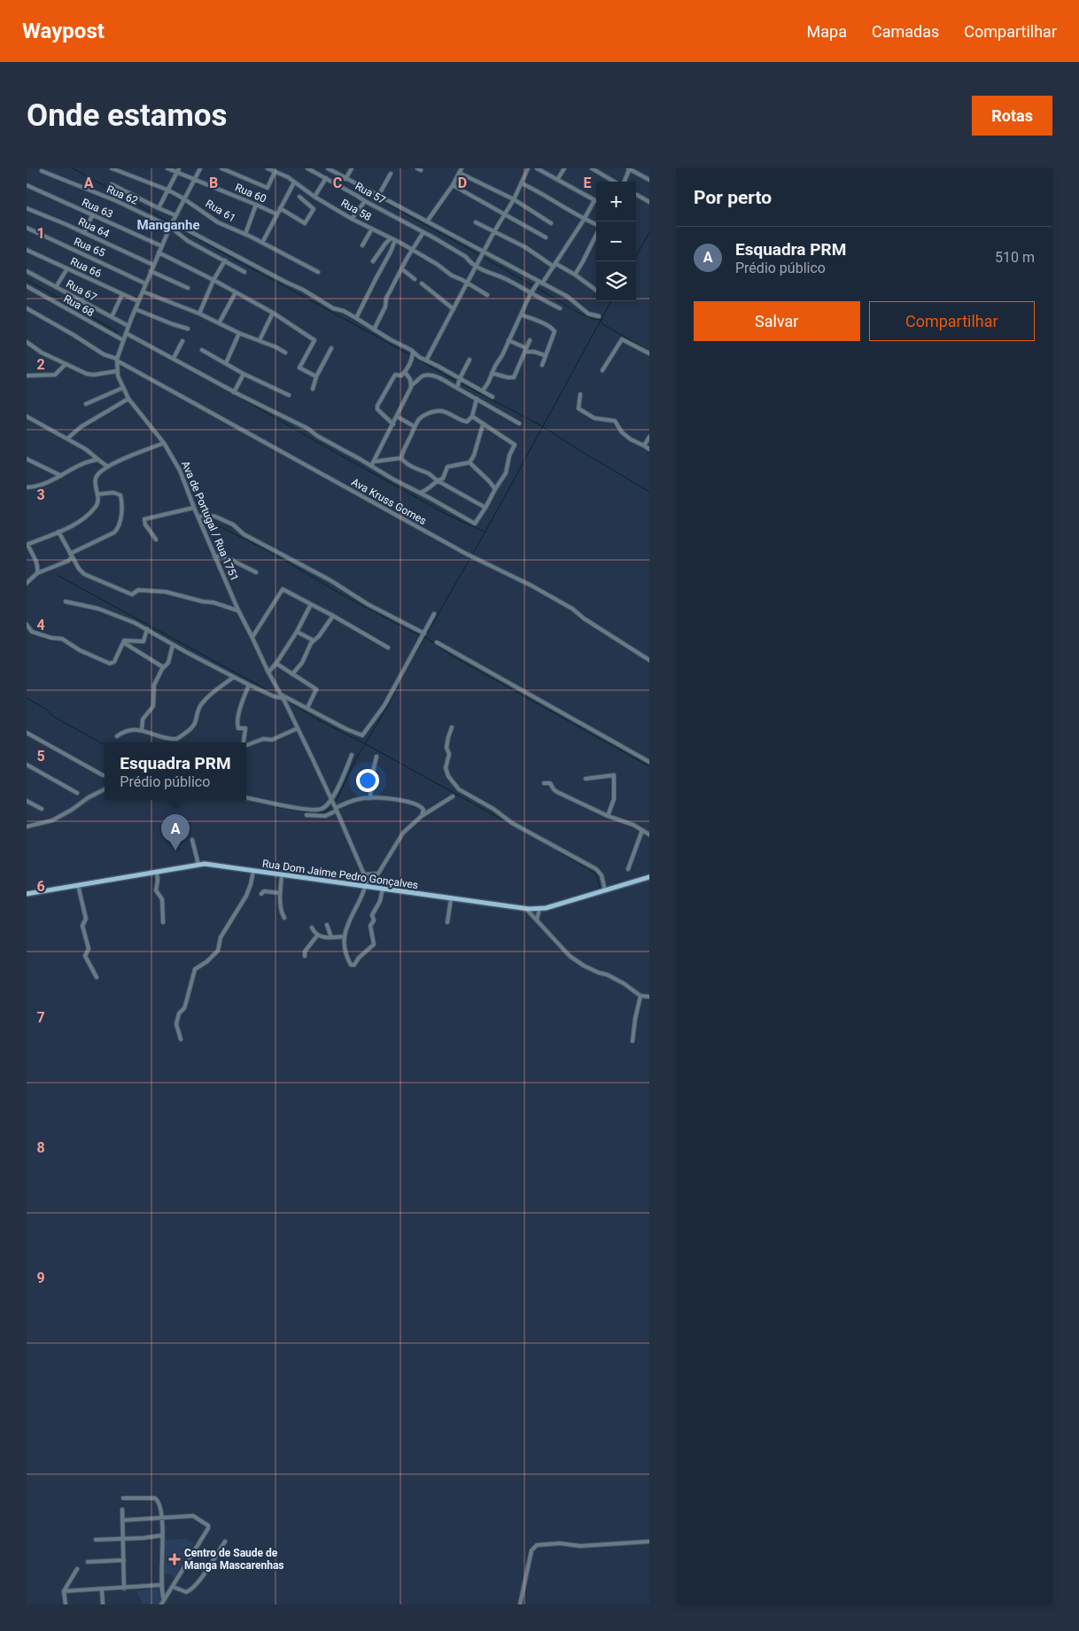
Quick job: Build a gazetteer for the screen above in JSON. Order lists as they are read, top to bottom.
{
  "streets": {
    "main road": ["Rua Dom Jaime Pedro Gonçalves"],
    "street": [
      "Rua 60",
      "Rua 57",
      "Rua 62",
      "Rua 63",
      "Rua 58",
      "Rua 61",
      "Rua 64",
      "Rua 65",
      "Rua 66",
      "Rua 67",
      "Rua 68",
      "Ava Kruss Gomes",
      "Ava de Portugal / Rua 1751"
    ]
  },
  "crossings": [
    ["Rua 60", "Ava de Portugal / Rua 1751"],
    ["Rua 62", "Ava de Portugal / Rua 1751"],
    ["Rua 63", "Ava de Portugal / Rua 1751"],
    ["Rua 61", "Ava de Portugal / Rua 1751"],
    ["Rua 64", "Ava de Portugal / Rua 1751"],
    ["Rua 65", "Ava de Portugal / Rua 1751"],
    ["Rua 66", "Ava de Portugal / Rua 1751"],
    ["Rua 67", "Ava de Portugal / Rua 1751"],
    ["Rua 68", "Ava de Portugal / Rua 1751"],
    ["Ava Kruss Gomes", "Ava de Portugal / Rua 1751"],
    ["Ava de Portugal / Rua 1751", "Rua Dom Jaime Pedro Gonçalves"]
  ],
  "districts": ["Manganhe"],
  "places": {
    "health": ["Centro de Saude de Manga Mascarenhas"]
  },
  "page": {
    "header": "Waypost",
    "nav": ["Mapa", "Camadas", "Compartilhar"],
    "buttons": [
      "Rotas",
      ["Salvar", "Compartilhar"]
    ],
    "title": "Onde estamos",
    "heading": "Por perto",
    "map_buttons": ["+", "−"],
    "list": [
      {
        "mark": "A",
        "name": "Esquadra PRM",
        "note": "Prédio público",
        "value": "510 m"
      }
    ],
    "popup": ["Esquadra PRM", "Prédio público"],
    "pins": "A"
  },
  "grid": {
    "columns": [
      "A",
      "B",
      "C",
      "D",
      "E"
    ],
    "rows": [
      "1",
      "2",
      "3",
      "4",
      "5",
      "6",
      "7",
      "8",
      "9"
    ]
  }
}
